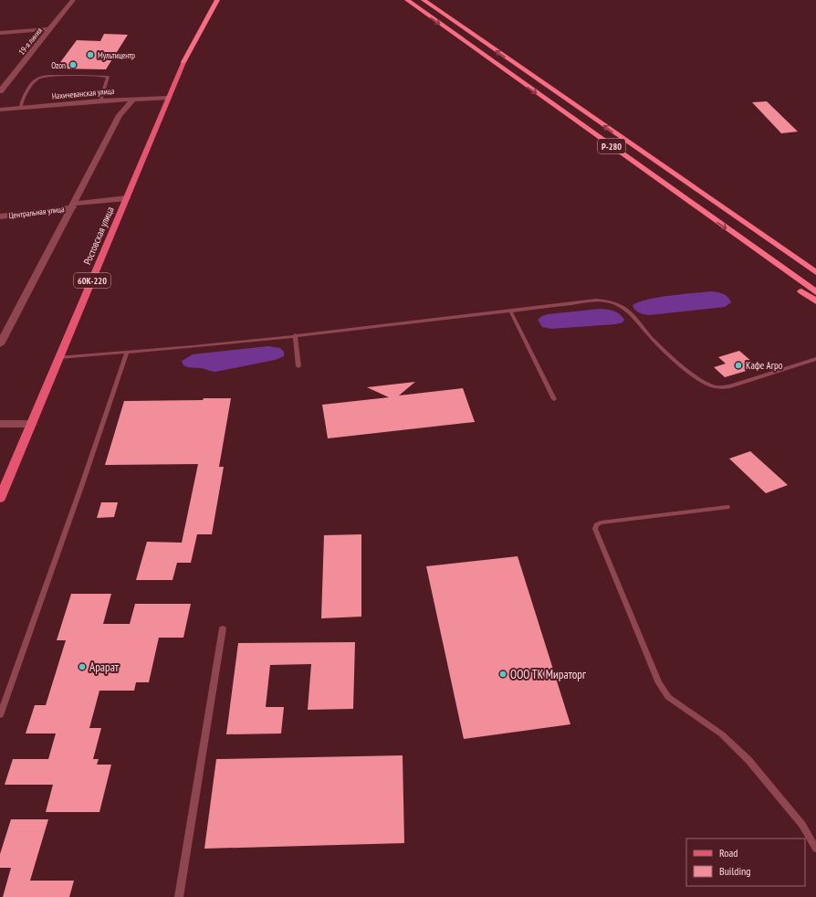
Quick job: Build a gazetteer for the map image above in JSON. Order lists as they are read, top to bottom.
{
  "streets": {
    "highway": ["Р-280", "60К-220"],
    "main road": ["Ростовская улица"],
    "street": ["19-я линия", "Нахичеванская улица", "Центральная улица"]
  },
  "crossings": [
    ["Нахичеванская улица", "Ростовская улица"],
    ["Центральная улица", "Ростовская улица"],
    ["Ростовская улица", "60К-220"]
  ],
  "places": [
    "Мультицентр",
    "Ozon",
    "Кафе Агро",
    "Арарат",
    "ООО ТК Мираторг"
  ],
  "legend": ["Road", "Building"]
}
